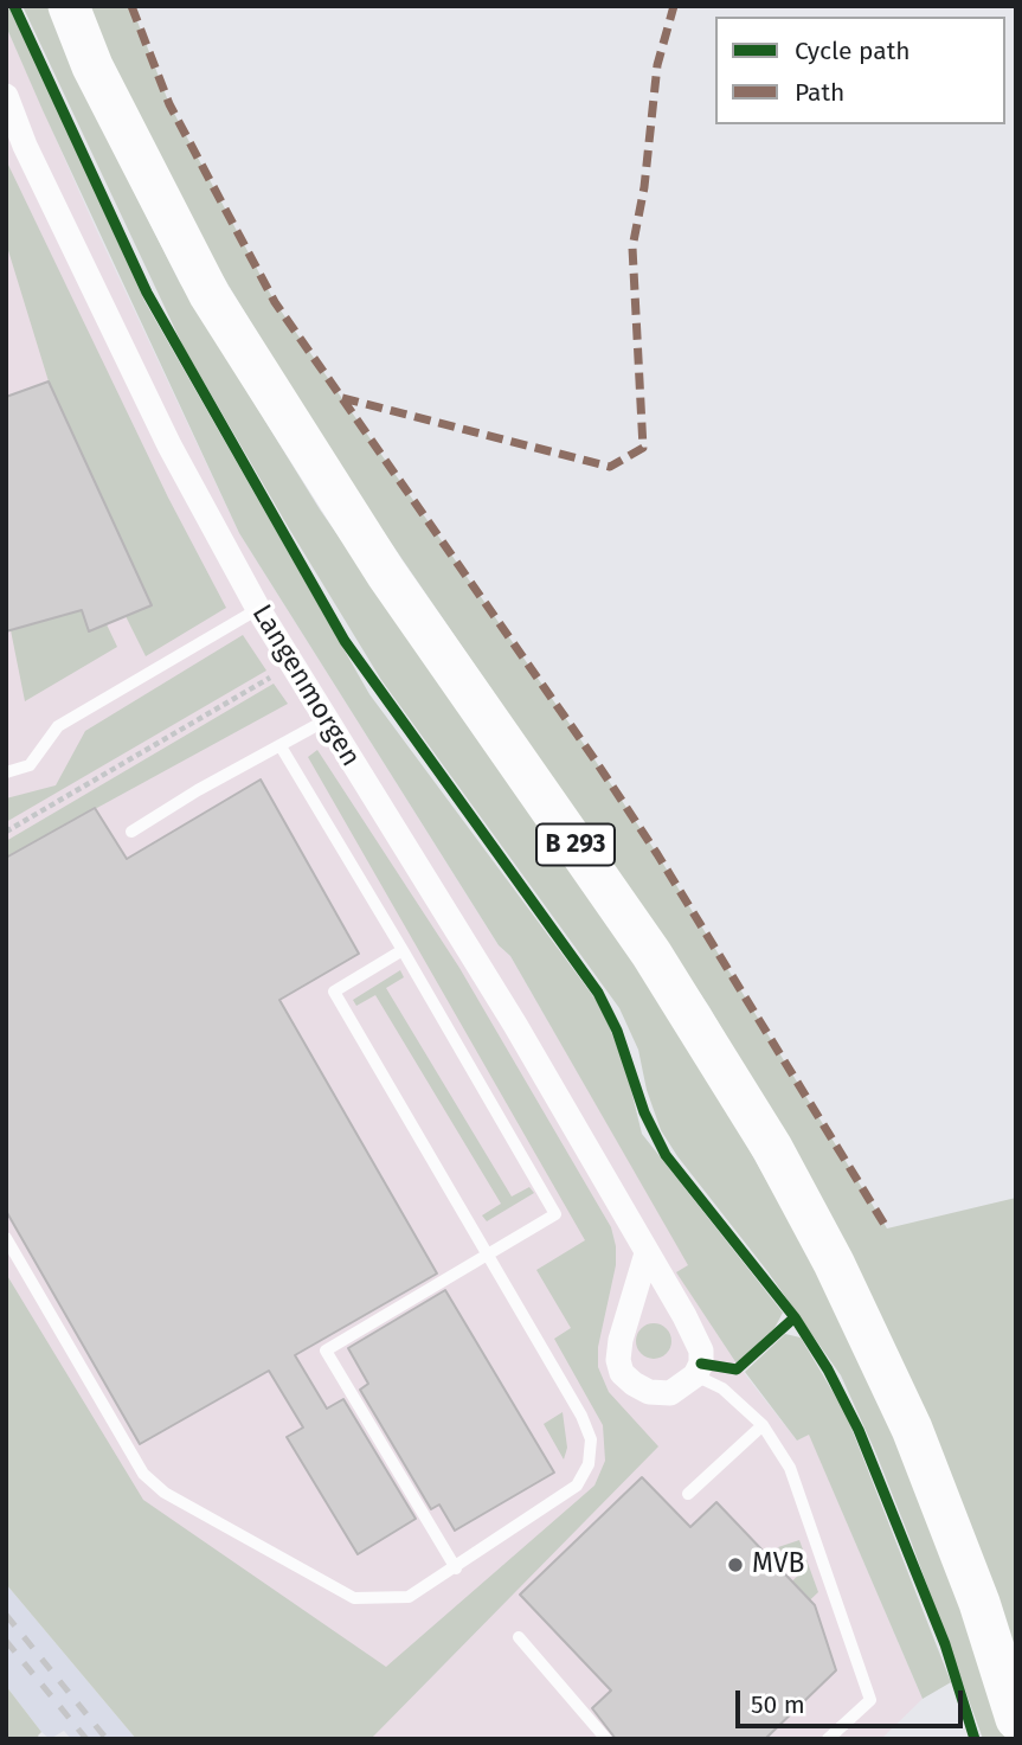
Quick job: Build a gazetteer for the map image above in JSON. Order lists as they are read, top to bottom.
{
  "streets": {
    "main road": ["B 293"],
    "street": ["Langenmorgen"]
  },
  "places": ["MVB"],
  "legend": ["Cycle path", "Path"],
  "scale_bar": "50 m"
}
